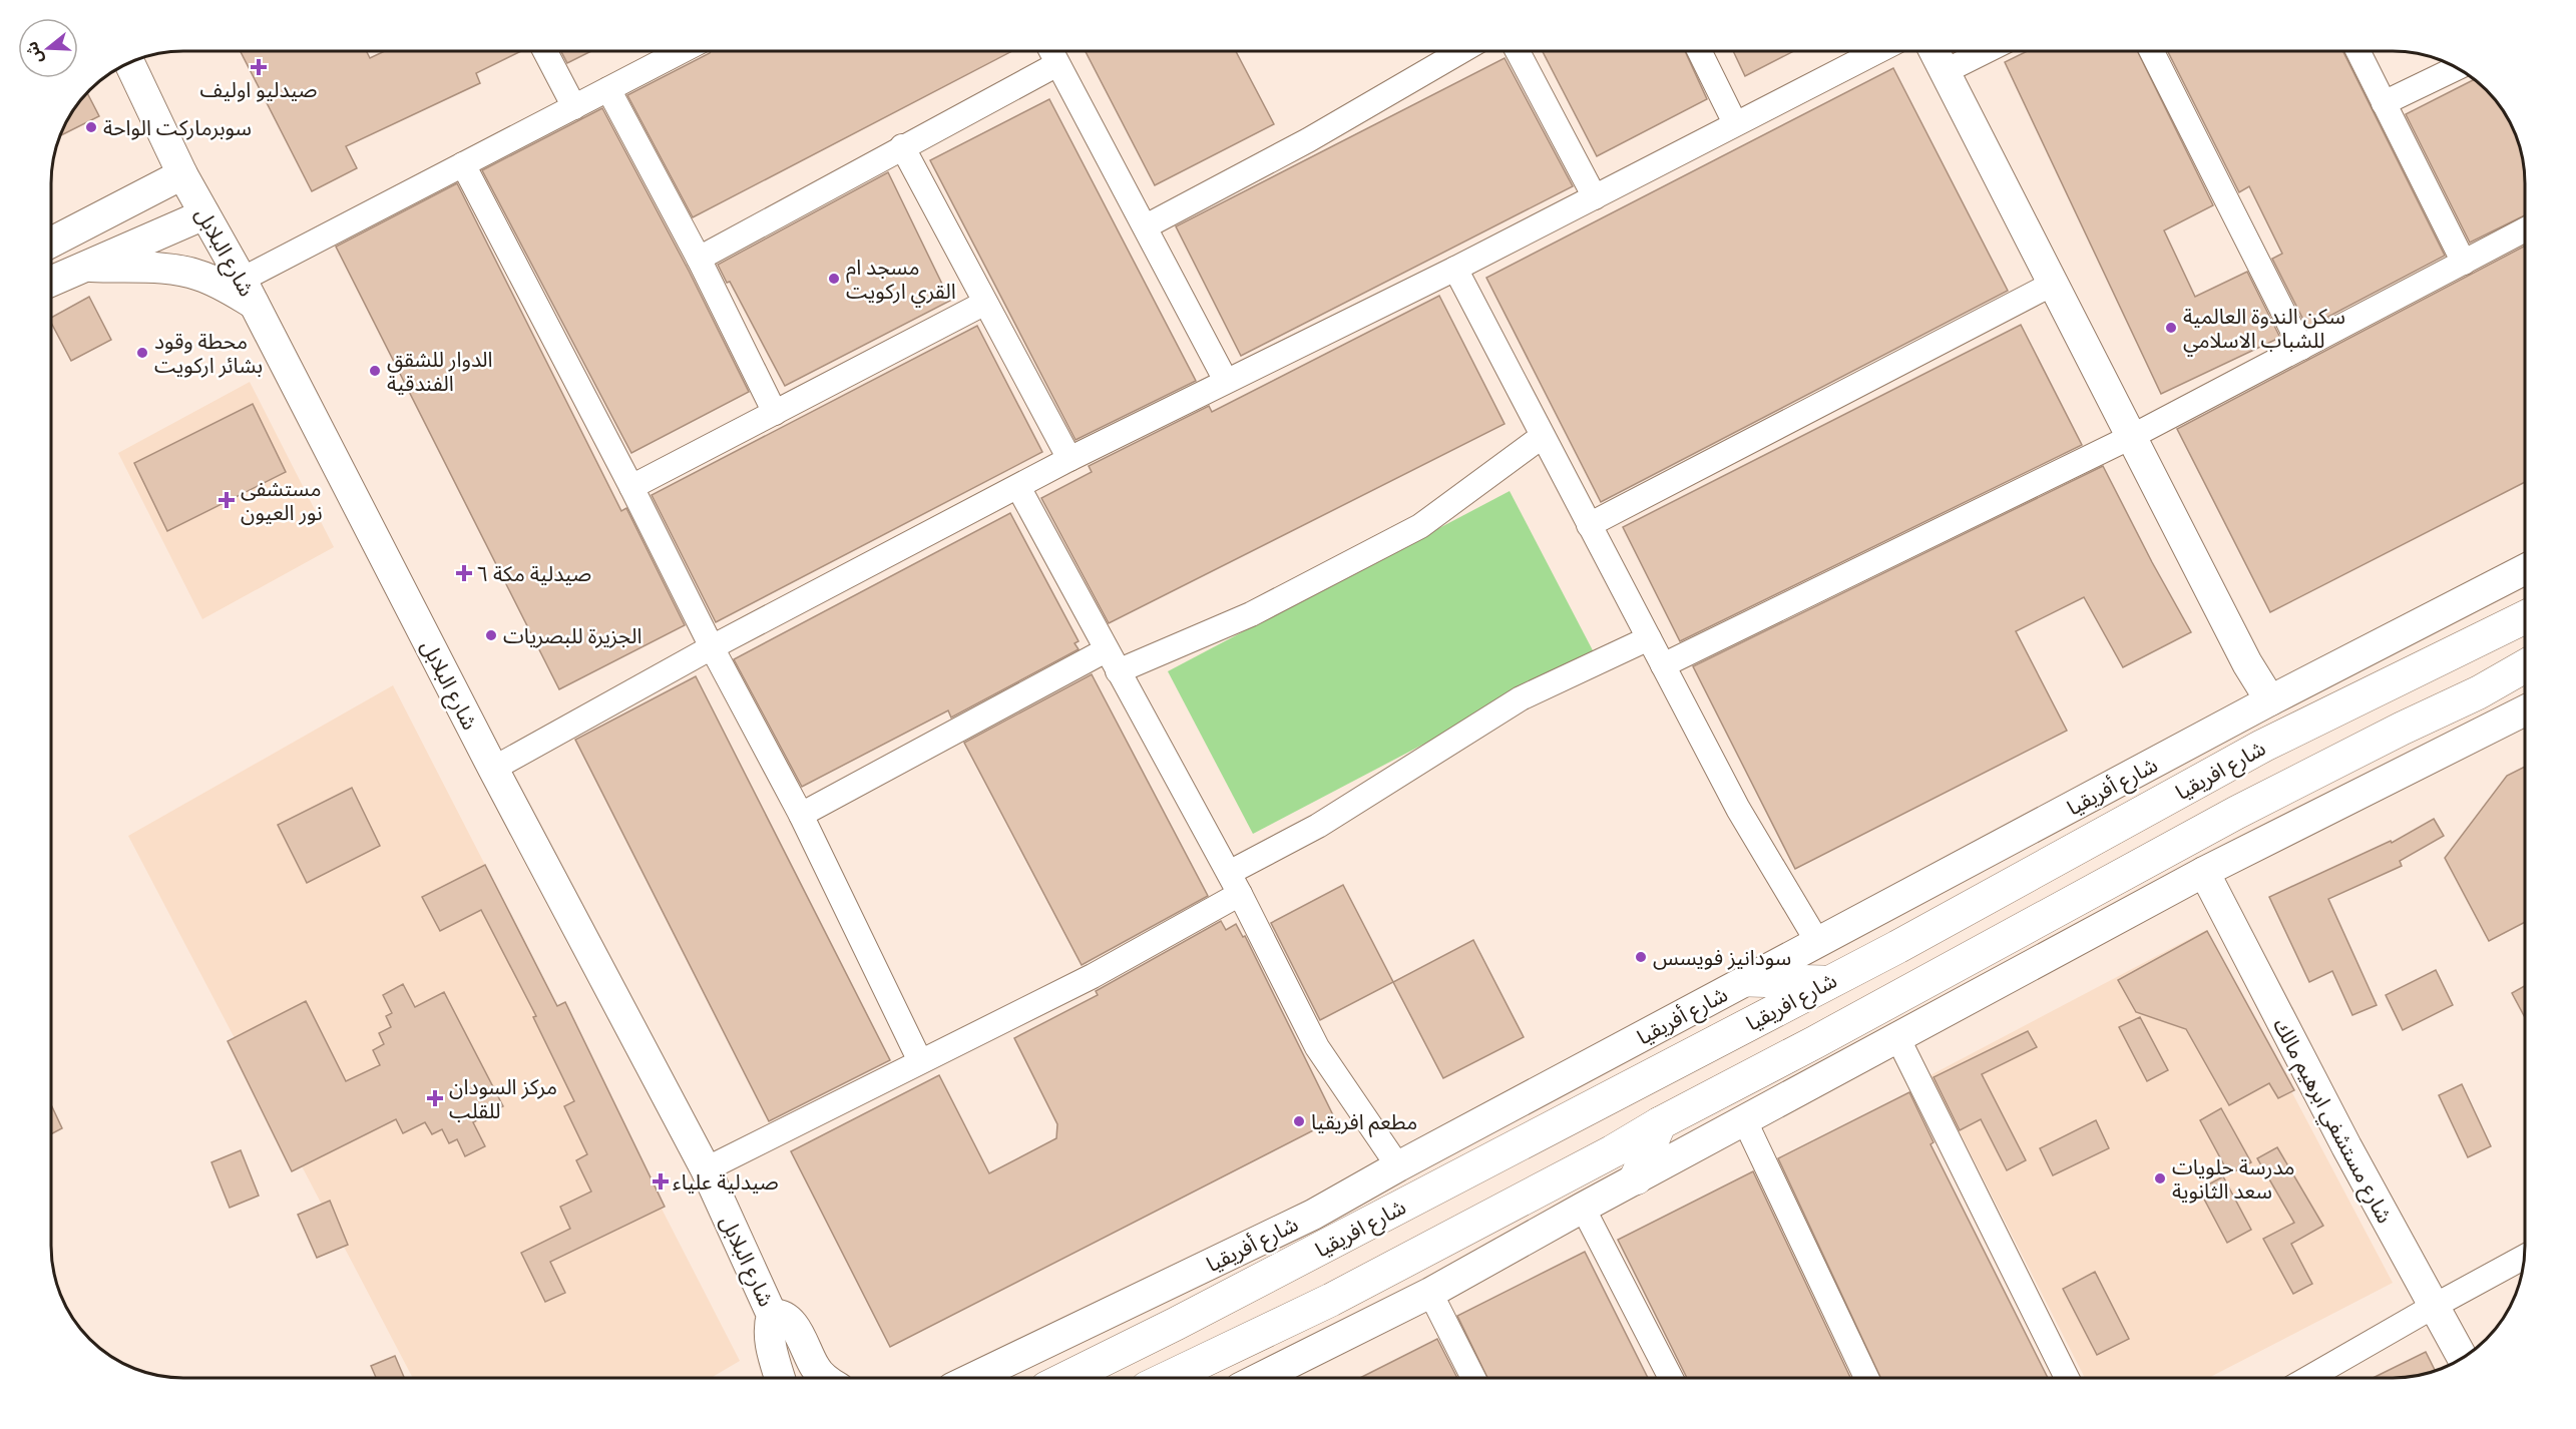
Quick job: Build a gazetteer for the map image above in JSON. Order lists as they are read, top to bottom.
{
  "streets": {
    "highway": ["شارع افريقيا"],
    "street": ["شارع البلابل", "شارع أفريقيا", "شارع مستشفي ابرهيم مالك"]
  },
  "places": {
    "health": [
      "صيدليو اوليف",
      "مستشفى نور العيون",
      "صيدلية مكة ٦",
      "مركز السودان للقلب",
      "صيدلية علياء"
    ],
    "other": [
      "سوبرماركت الواحة",
      "مسجد ام القري اركويت",
      "سكن الندوة العالمية للشباب الاسلامي",
      "محطة وقود بشائر اركويت",
      "الدوار للشقق الفندقية",
      "الجزيرة للبصريات",
      "سودانيز فويسس",
      "مطعم افريقيا",
      "مدرسة حلويات سعد الثانوية"
    ]
  },
  "north": "left"
}
